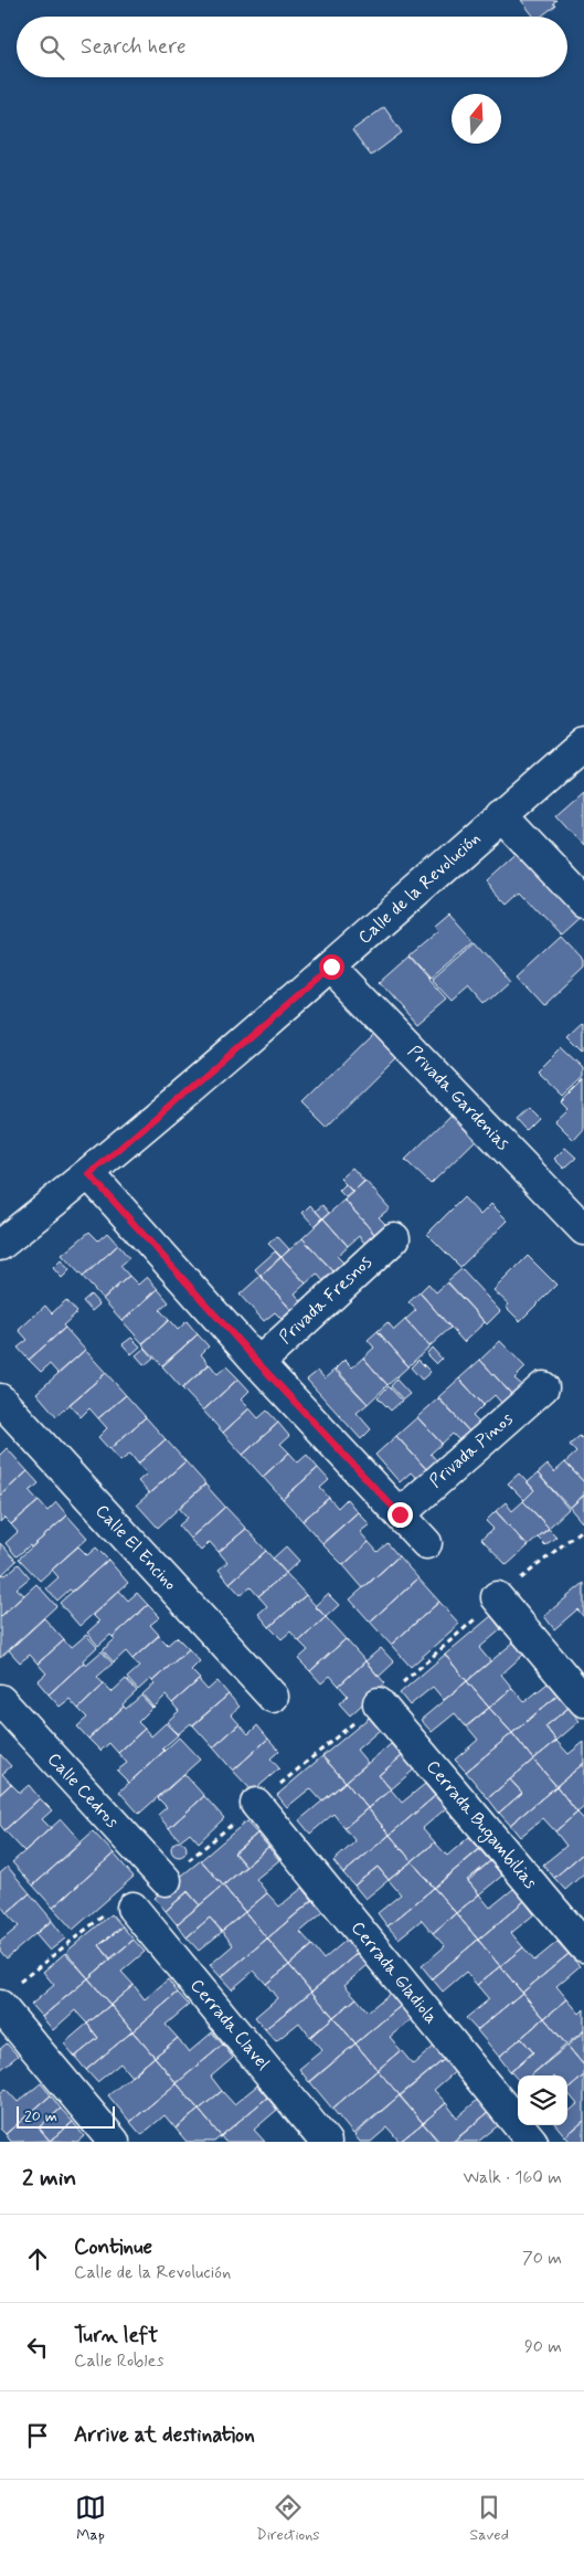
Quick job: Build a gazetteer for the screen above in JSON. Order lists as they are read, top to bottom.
{
  "streets": {
    "street": [
      "Calle de la Revolución",
      "Privada Gardenias",
      "Privada Fresnos",
      "Privada Pinos",
      "Calle El Encino",
      "Calle Cedros",
      "Cerrada Bugambilias",
      "Cerrada Gladiola",
      "Cerrada Clavel"
    ]
  },
  "crossings": [
    ["Calle de la Revolución", "Privada Gardenias"]
  ],
  "scale_bar": "20 m",
  "north": "top",
  "page": {
    "search": "Search here",
    "scale": "20 m",
    "heading": ["2 min", "Walk · 160 m"],
    "list": [
      ["Continue", "Calle de la Revolución", "70 m"],
      ["Turn left", "Calle Robles", "90 m"],
      "Arrive at destination"
    ],
    "nav": ["Map", "Directions", "Saved"]
  }
}
